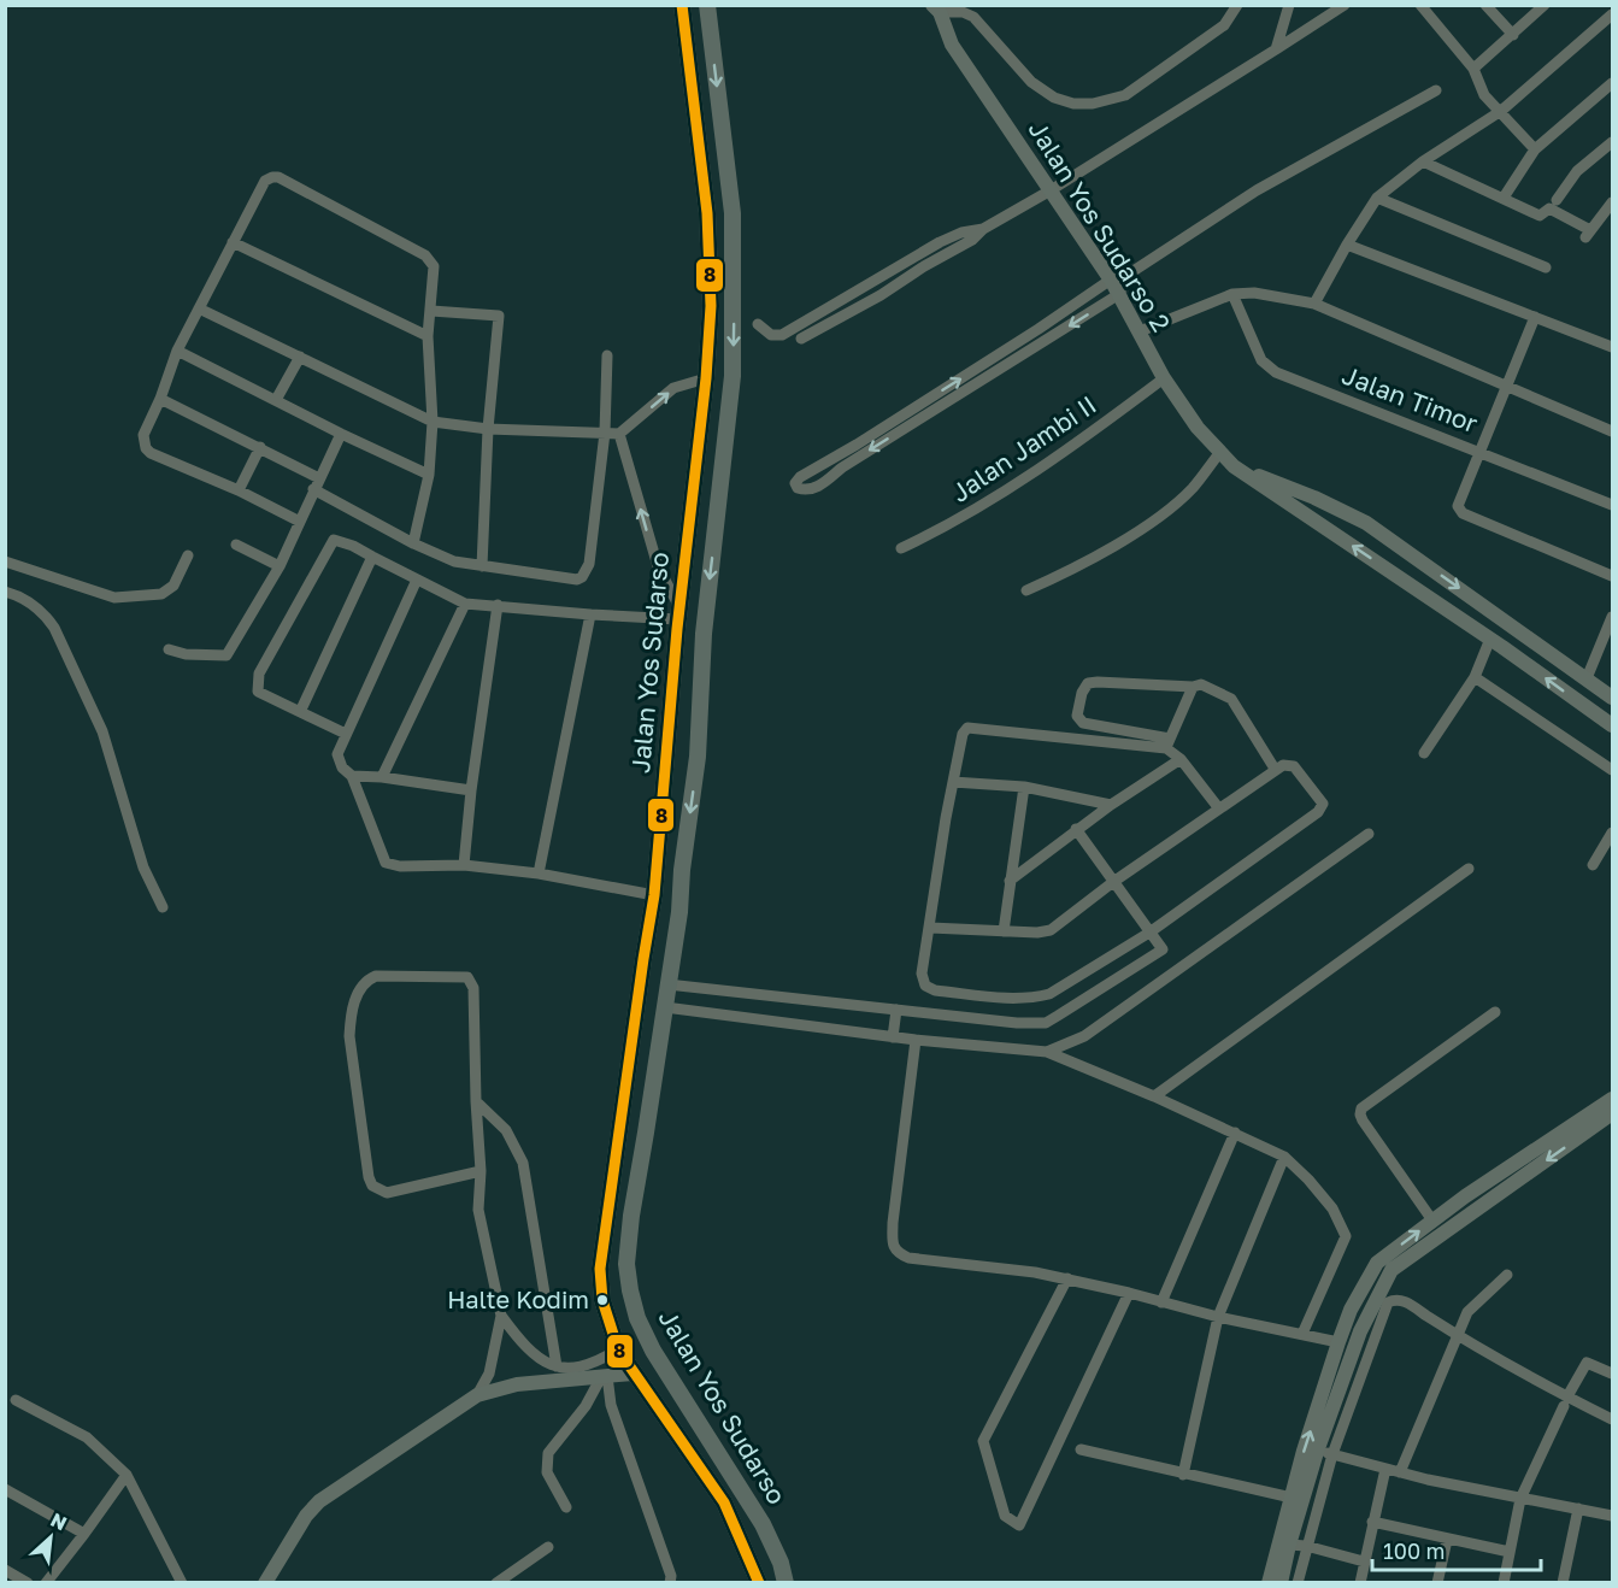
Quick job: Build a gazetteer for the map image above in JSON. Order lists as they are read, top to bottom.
{
  "streets": {
    "main road": ["Jalan Yos Sudarso 2", "Jalan Yos Sudarso"],
    "street": ["Jalan Timor", "Jalan Jambi II"]
  },
  "crossings": [
    ["Jalan Yos Sudarso 2", "Jalan Jambi II"]
  ],
  "places": ["Halte Kodim"],
  "lines": ["transit line 8"],
  "scale_bar": "100 m",
  "north": "top right"
}
